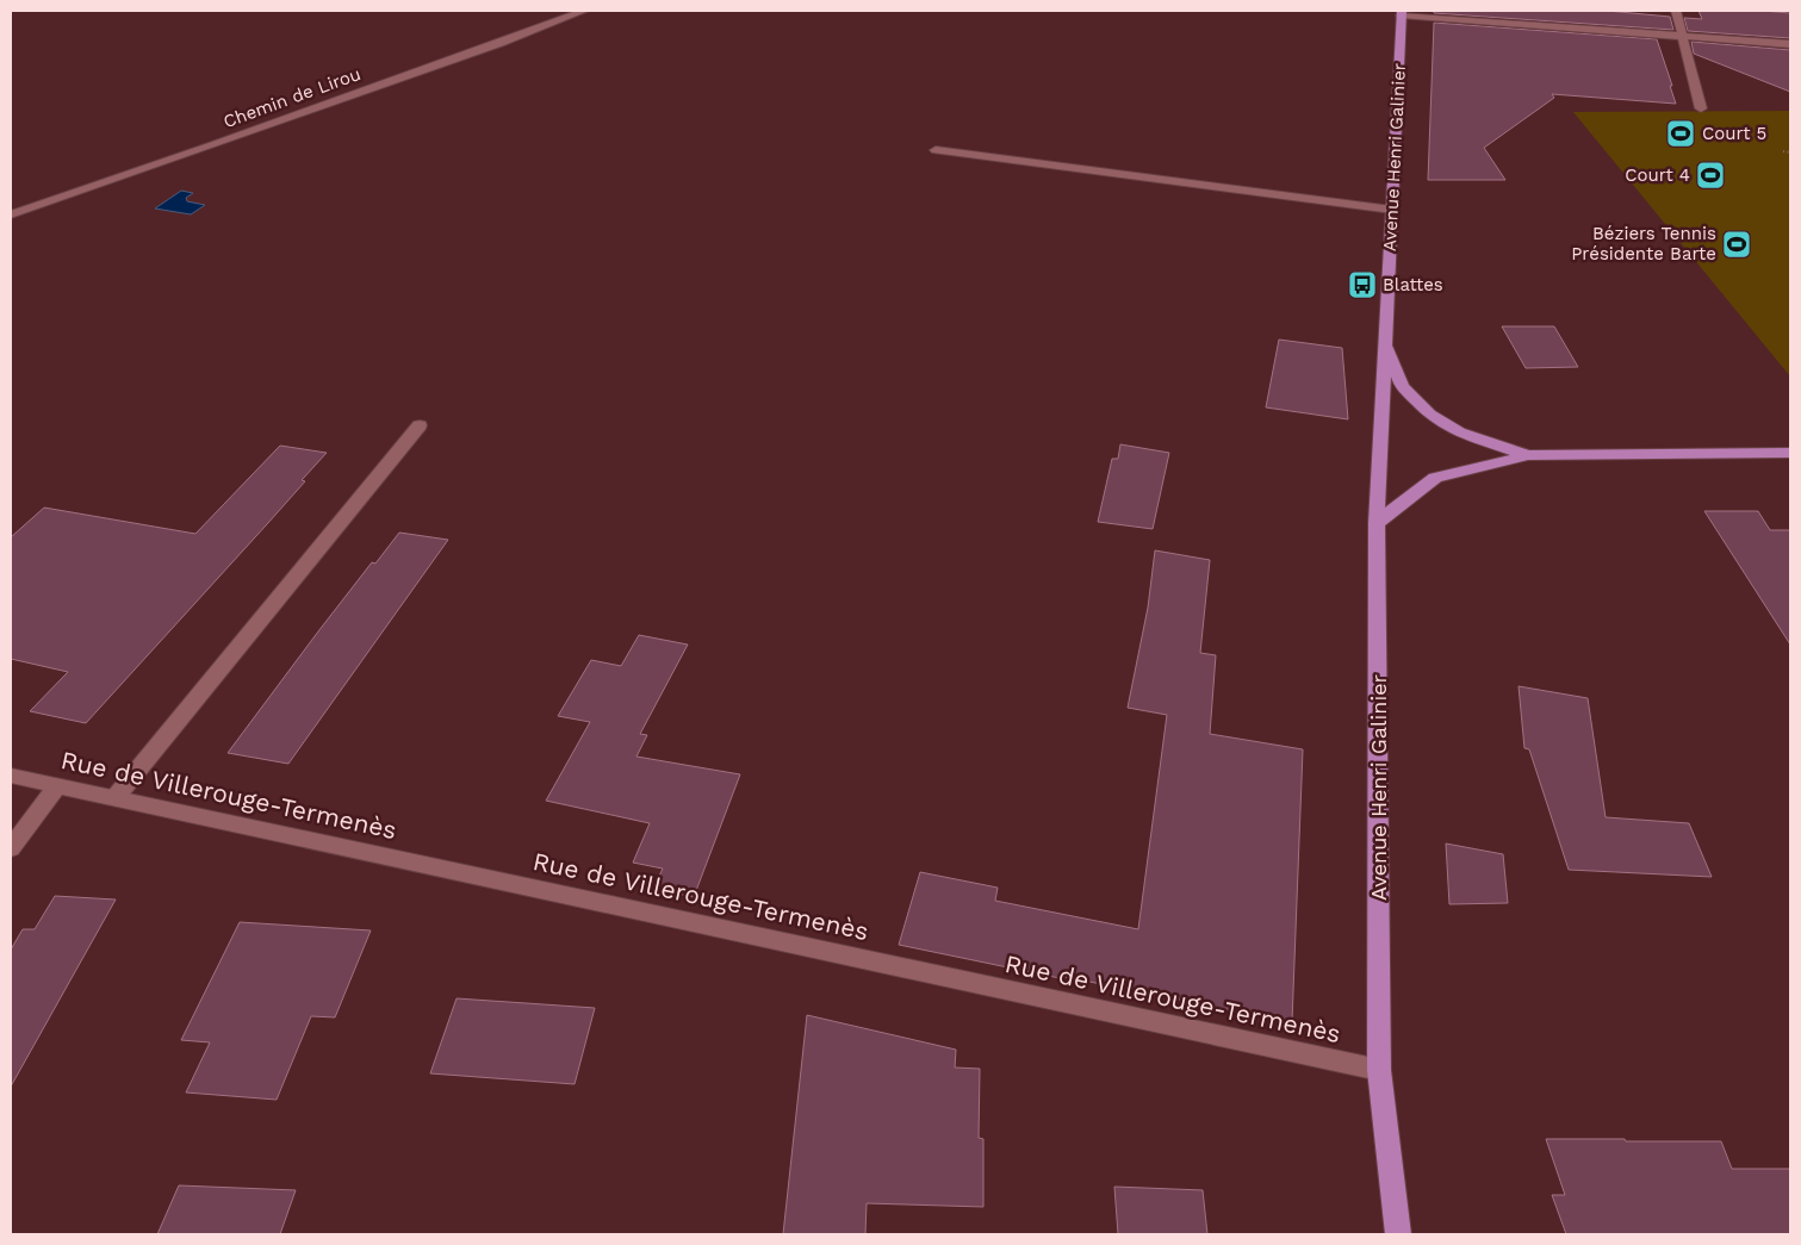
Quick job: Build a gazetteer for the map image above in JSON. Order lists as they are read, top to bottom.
{
  "streets": {
    "main road": ["Avenue Henri Galinier"],
    "street": ["Chemin de Lirou", "Rue de Villerouge-Termenès"]
  },
  "crossings": [
    ["Avenue Henri Galinier", "Rue de Villerouge-Termenès"]
  ],
  "places": {
    "sports": ["Court 5", "Court 4", "Béziers Tennis Présidente Barte"],
    "bus stop": ["Blattes"]
  }
}
